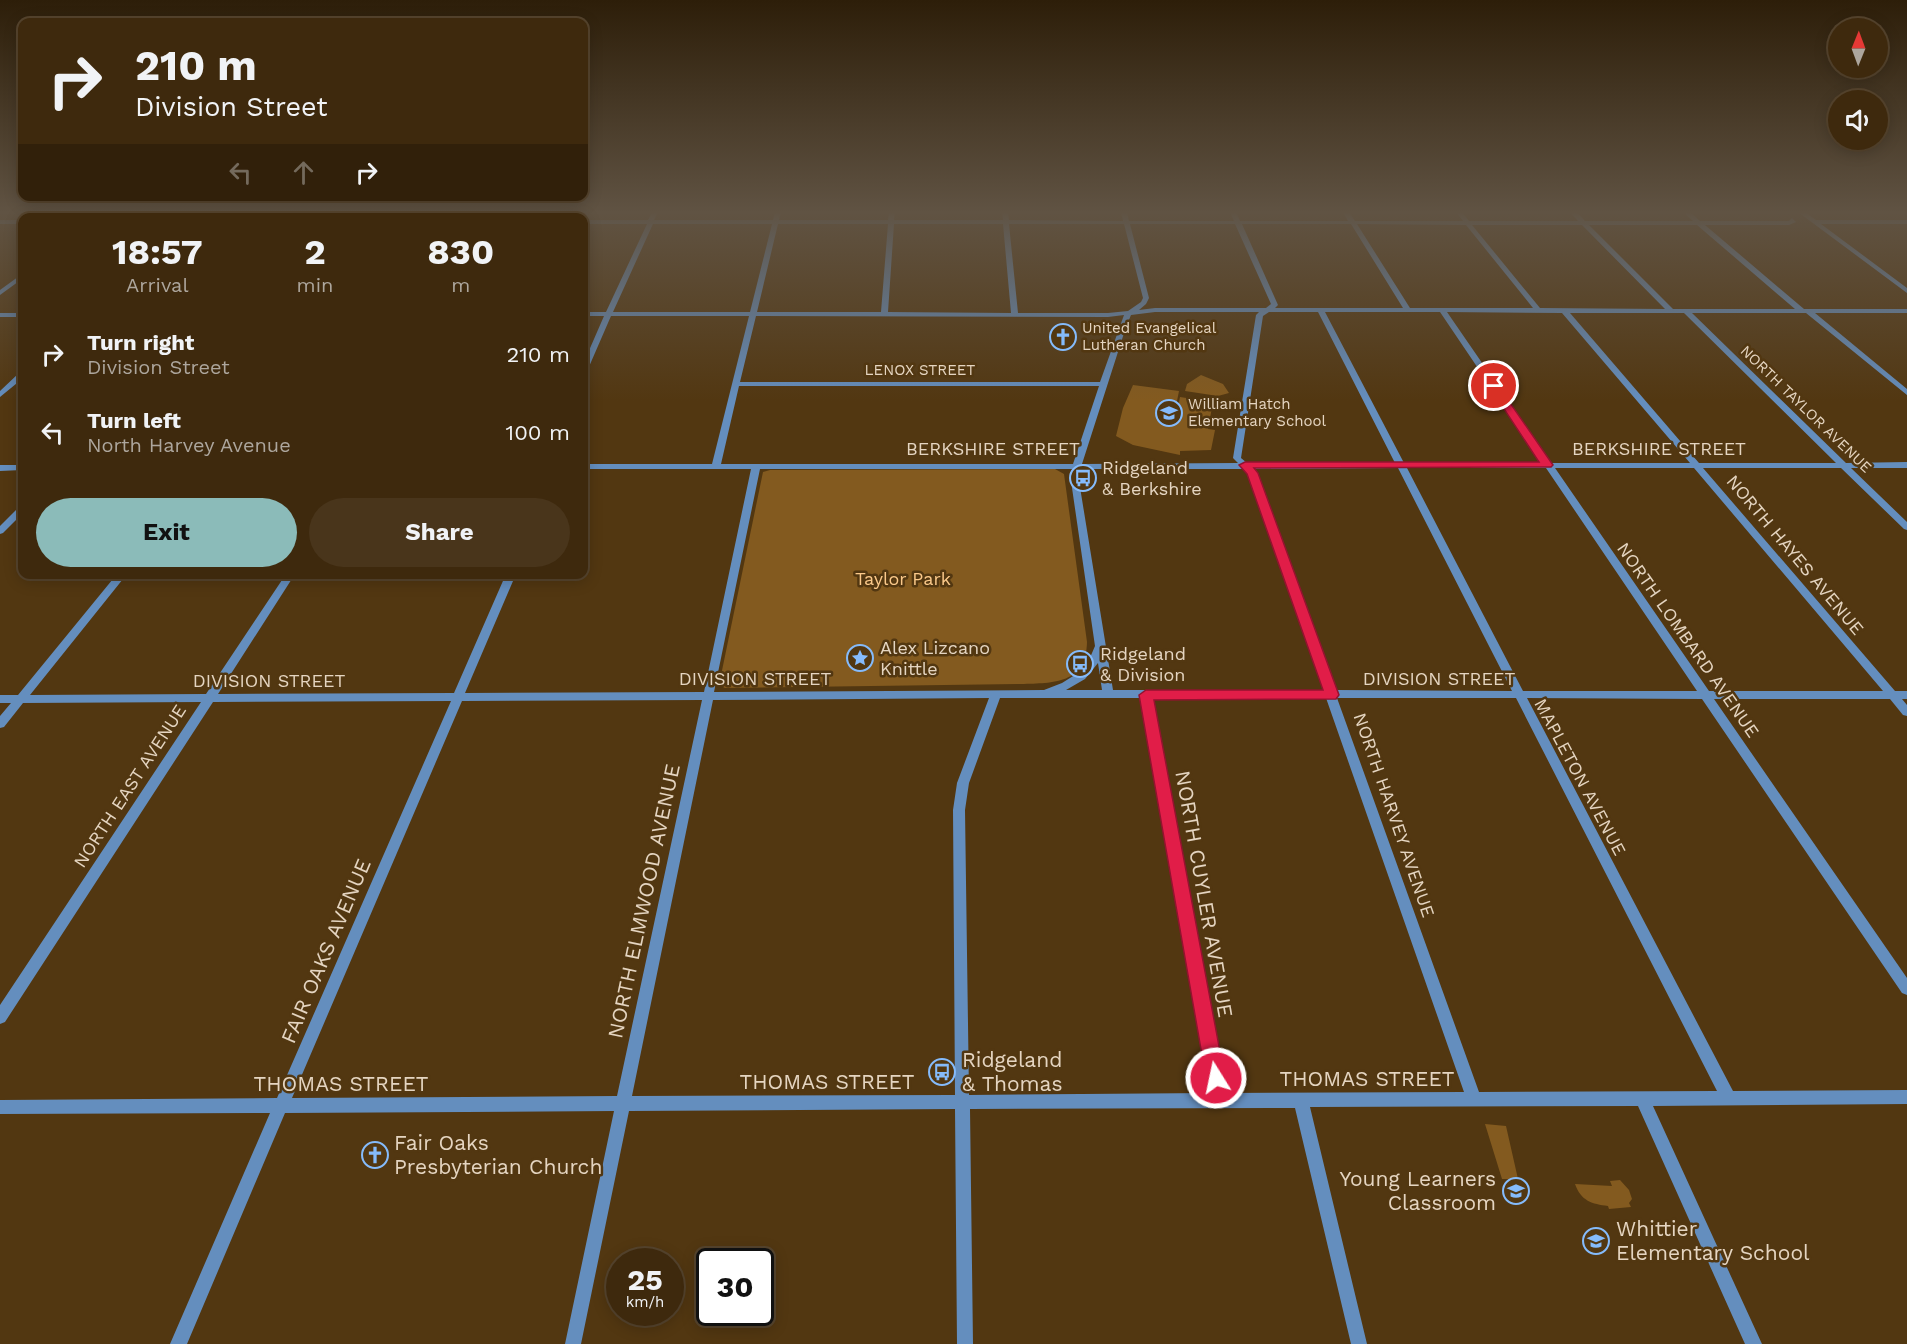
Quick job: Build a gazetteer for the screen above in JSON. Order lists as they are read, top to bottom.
{
  "streets": {
    "street": [
      "LENOX STREET",
      "NORTH TAYLOR AVENUE",
      "BERKSHIRE STREET",
      "NORTH HAYES AVENUE",
      "NORTH LOMBARD AVENUE",
      "DIVISION STREET",
      "MAPLETON AVENUE",
      "NORTH EAST AVENUE",
      "NORTH HARVEY AVENUE",
      "NORTH CUYLER AVENUE",
      "NORTH ELMWOOD AVENUE",
      "FAIR OAKS AVENUE",
      "THOMAS STREET"
    ]
  },
  "crossings": [
    ["NORTH TAYLOR AVENUE", "BERKSHIRE STREET"],
    ["BERKSHIRE STREET", "NORTH HAYES AVENUE"],
    ["BERKSHIRE STREET", "NORTH LOMBARD AVENUE"],
    ["BERKSHIRE STREET", "MAPLETON AVENUE"],
    ["BERKSHIRE STREET", "NORTH HARVEY AVENUE"],
    ["BERKSHIRE STREET", "NORTH ELMWOOD AVENUE"],
    ["NORTH HAYES AVENUE", "DIVISION STREET"],
    ["NORTH LOMBARD AVENUE", "DIVISION STREET"],
    ["DIVISION STREET", "MAPLETON AVENUE"],
    ["DIVISION STREET", "NORTH EAST AVENUE"],
    ["DIVISION STREET", "NORTH HARVEY AVENUE"],
    ["DIVISION STREET", "NORTH CUYLER AVENUE"],
    ["DIVISION STREET", "NORTH ELMWOOD AVENUE"],
    ["DIVISION STREET", "FAIR OAKS AVENUE"],
    ["MAPLETON AVENUE", "THOMAS STREET"],
    ["NORTH HARVEY AVENUE", "THOMAS STREET"],
    ["NORTH CUYLER AVENUE", "THOMAS STREET"],
    ["NORTH ELMWOOD AVENUE", "THOMAS STREET"],
    ["FAIR OAKS AVENUE", "THOMAS STREET"]
  ],
  "parks": ["Taylor Park"],
  "places": {
    "church": ["United Evangelical Lutheran Church", "Fair Oaks Presbyterian Church"],
    "school or university": ["William Hatch Elementary School", "Young Learners Classroom", "Whittier Elementary School"],
    "bus stop": ["Ridgeland & Berkshire", "Ridgeland & Division", "Ridgeland & Thomas"],
    "place": ["Alex Lizcano Knittle"]
  },
  "north": "top",
  "page": {
    "turn": ["210 m", "Division Street"],
    "eta": [
      "18:57",
      "Arrival",
      "2",
      "min",
      "830",
      "m"
    ],
    "list": [
      {
        "name": "Turn right",
        "note": "Division Street",
        "value": "210 m"
      },
      {
        "name": "Turn left",
        "note": "North Harvey Avenue",
        "value": "100 m"
      }
    ],
    "buttons": ["Exit", "Share"],
    "speed": "25 km/h",
    "limit": "30"
  }
}
